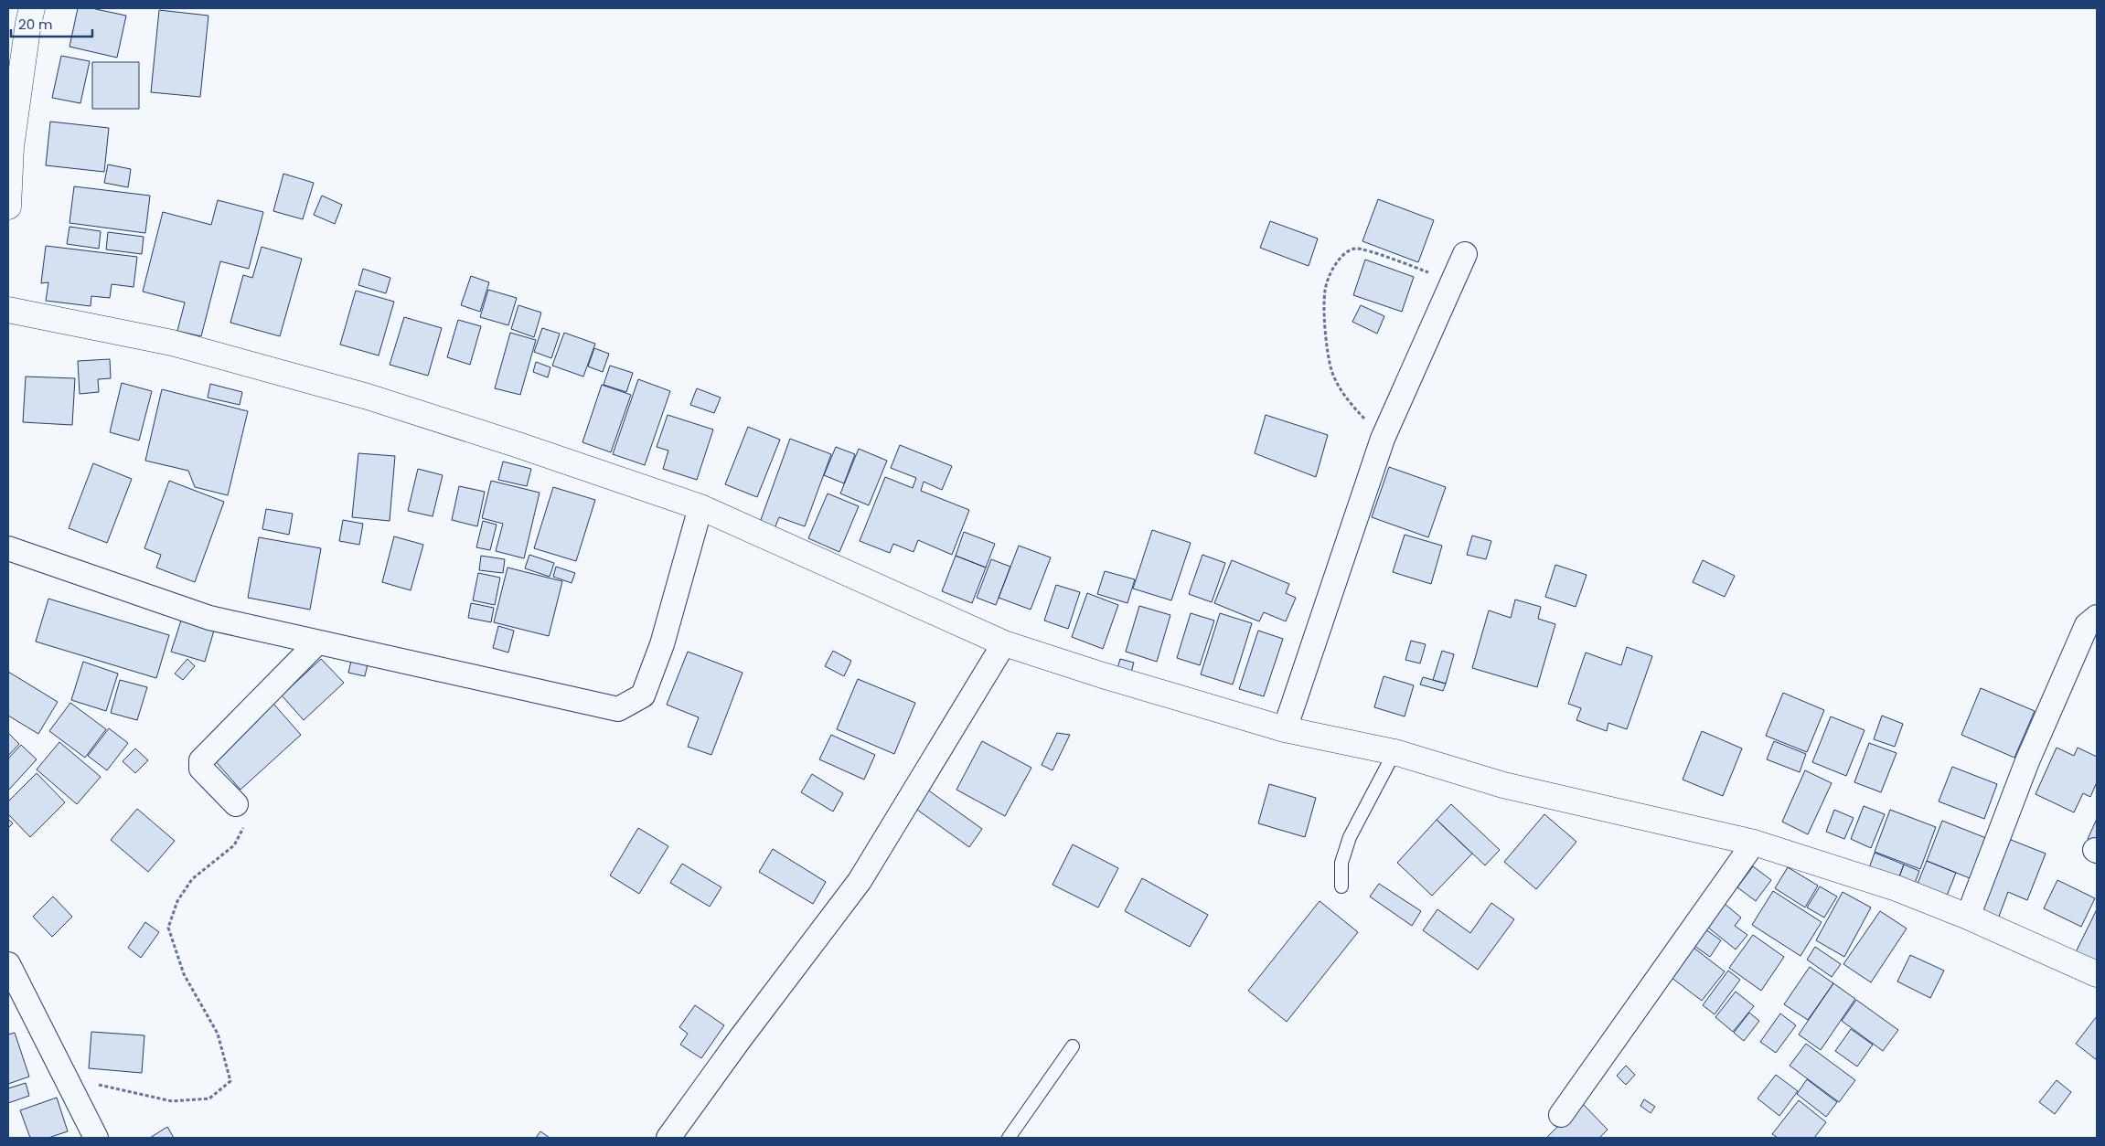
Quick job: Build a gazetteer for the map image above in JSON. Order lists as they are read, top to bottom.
{
  "scale_bar": "20 m"
}
